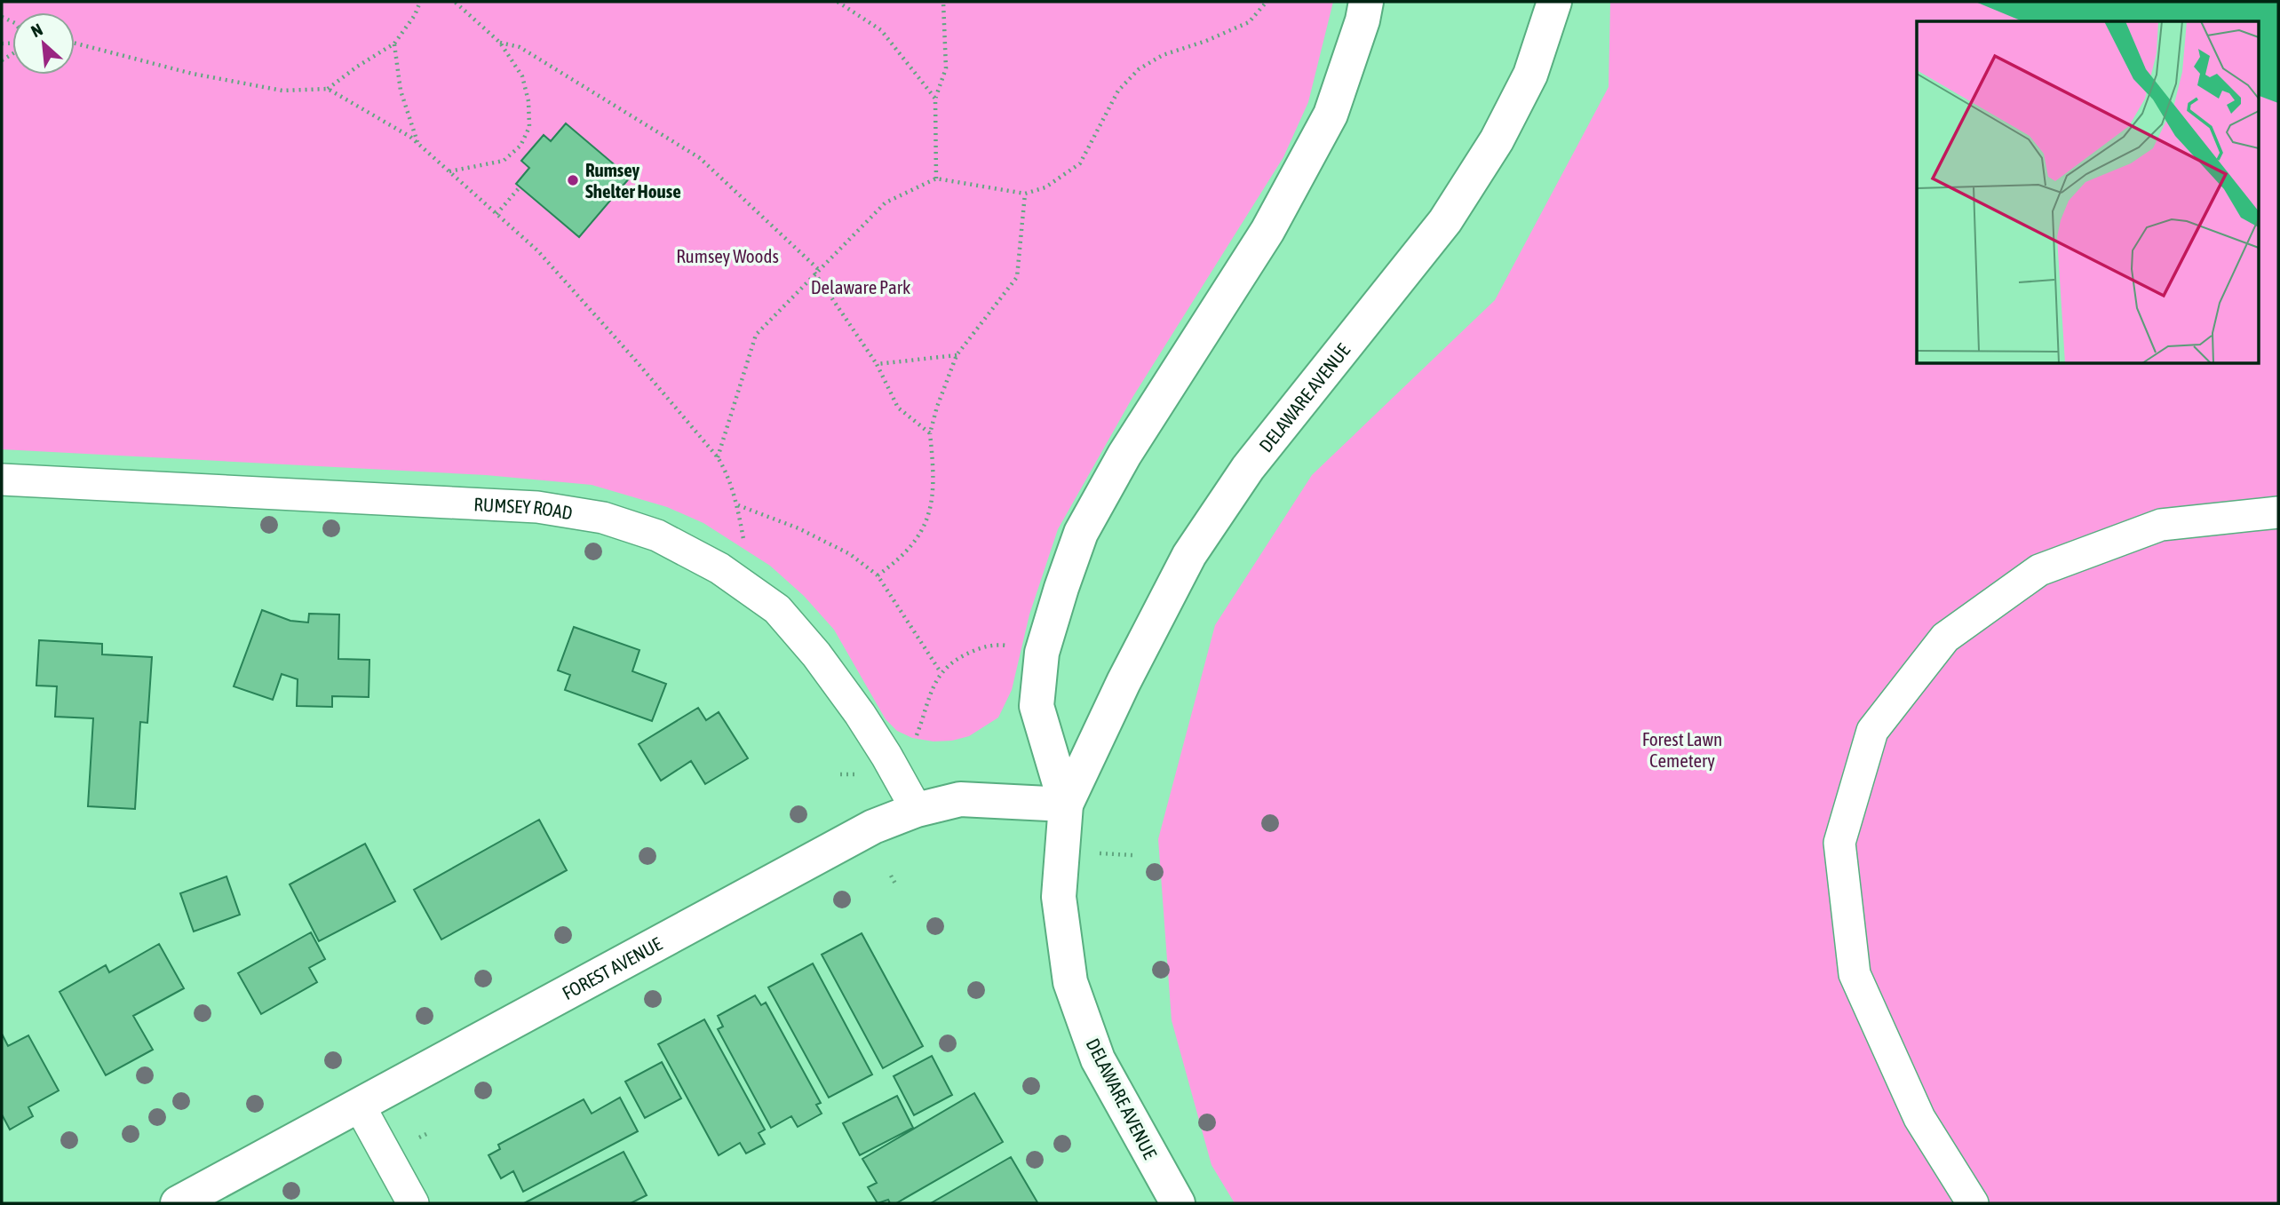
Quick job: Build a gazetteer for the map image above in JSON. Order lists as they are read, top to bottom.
{
  "streets": {
    "main road": ["DELAWARE AVENUE", "FOREST AVENUE"],
    "street": ["RUMSEY ROAD"]
  },
  "crossings": [
    ["DELAWARE AVENUE", "FOREST AVENUE"],
    ["RUMSEY ROAD", "FOREST AVENUE"]
  ],
  "parks": ["Rumsey Woods", "Delaware Park", "Forest Lawn Cemetery"],
  "places": ["Rumsey Shelter House"],
  "north": "top left"
}
